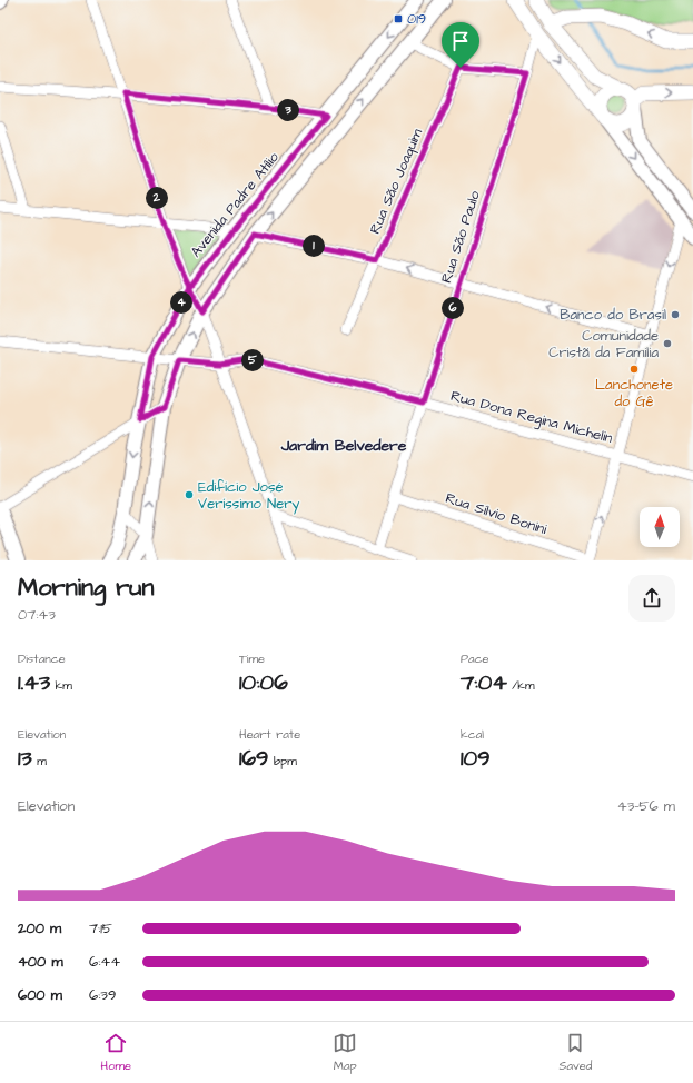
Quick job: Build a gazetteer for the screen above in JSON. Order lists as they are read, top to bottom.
{
  "streets": {
    "street": [
      "Rua São Joaquim",
      "Avenida Padre Atílio",
      "Rua São Paulo",
      "Rua Dona Regina Michelin",
      "Rua Sílvio Bonini"
    ]
  },
  "crossings": [
    ["Avenida Padre Atílio", "Rua Dona Regina Michelin"],
    ["Rua São Paulo", "Rua Dona Regina Michelin"],
    ["Rua São Paulo", "Rua Sílvio Bonini"]
  ],
  "districts": ["Jardim Belvedere"],
  "places": {
    "transit": ["019"],
    "other": [
      "Banco do Brasil",
      "Comunidade Cristã da Familia",
      "Lanchonete do Gê",
      "Edifício José Veríssimo Nery"
    ]
  },
  "north": "top",
  "page": {
    "pins": [
      "3",
      "2",
      "1",
      "4",
      "6",
      "5"
    ],
    "heading": ["Morning run", "07:43"],
    "stats": [
      ["Distance", "1.43 km"],
      ["Time", "10:06"],
      ["Pace", "7:04 /km"],
      ["Elevation", "13 m"],
      ["Heart rate", "169 bpm"],
      ["kcal", "109"]
    ],
    "chart": ["Elevation", "43–56 m"],
    "list": [
      {
        "name": "200 m",
        "note": "7:15"
      },
      {
        "name": "400 m",
        "note": "6:44"
      },
      {
        "name": "600 m",
        "note": "6:39"
      }
    ],
    "tabs": ["Home", "Map", "Saved"]
  }
}
